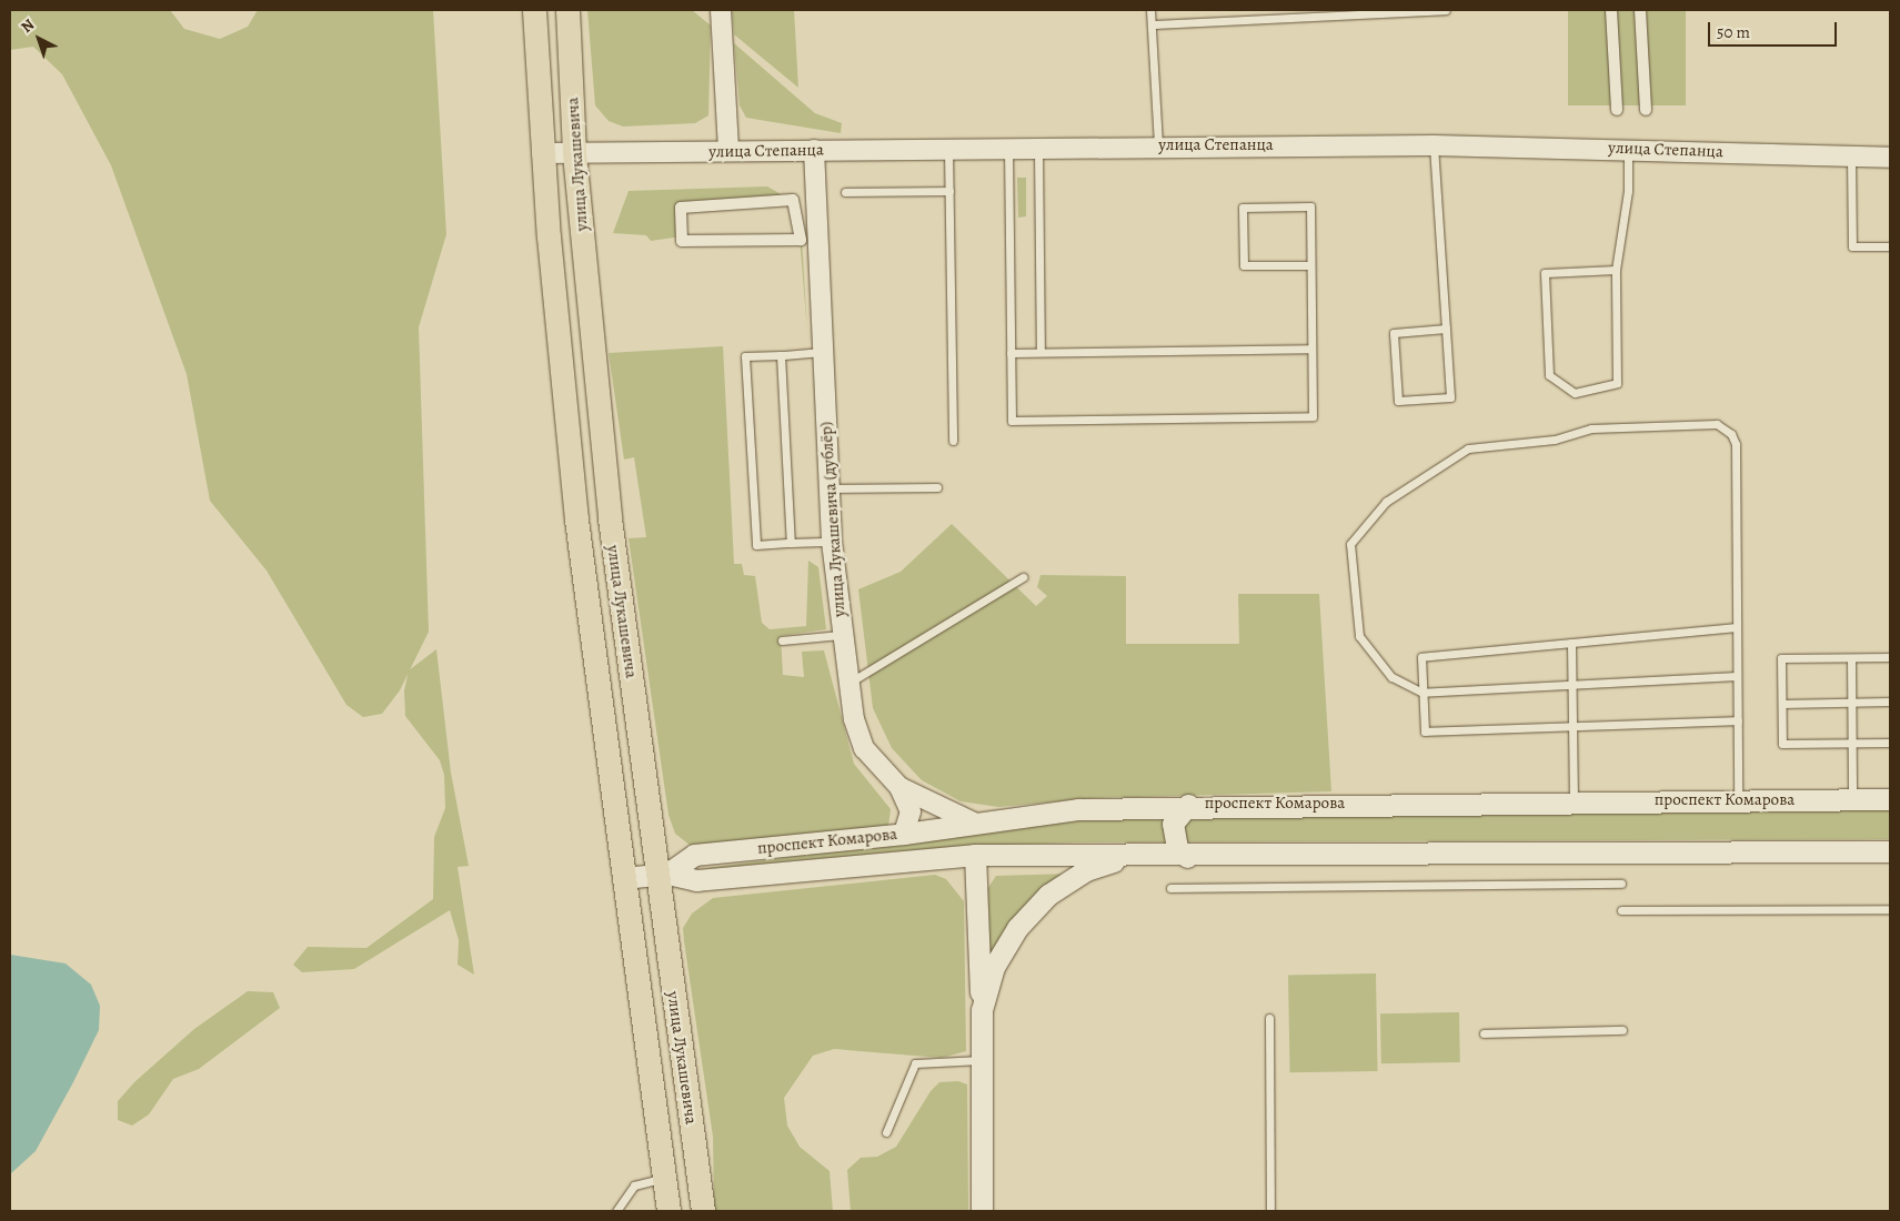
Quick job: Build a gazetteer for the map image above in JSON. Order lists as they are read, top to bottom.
{
  "streets": {
    "main road": ["улица Лукашевича", "проспект Комарова"],
    "street": ["улица Степанца", "улица Лукашевича (дублёр)"]
  },
  "crossings": [
    ["улица Степанца", "улица Лукашевича"],
    ["улица Степанца", "улица Лукашевича (дублёр)"],
    ["улица Лукашевича", "проспект Комарова"],
    ["улица Лукашевича (дублёр)", "проспект Комарова"]
  ],
  "scale_bar": "50 m",
  "north": "top left"
}
